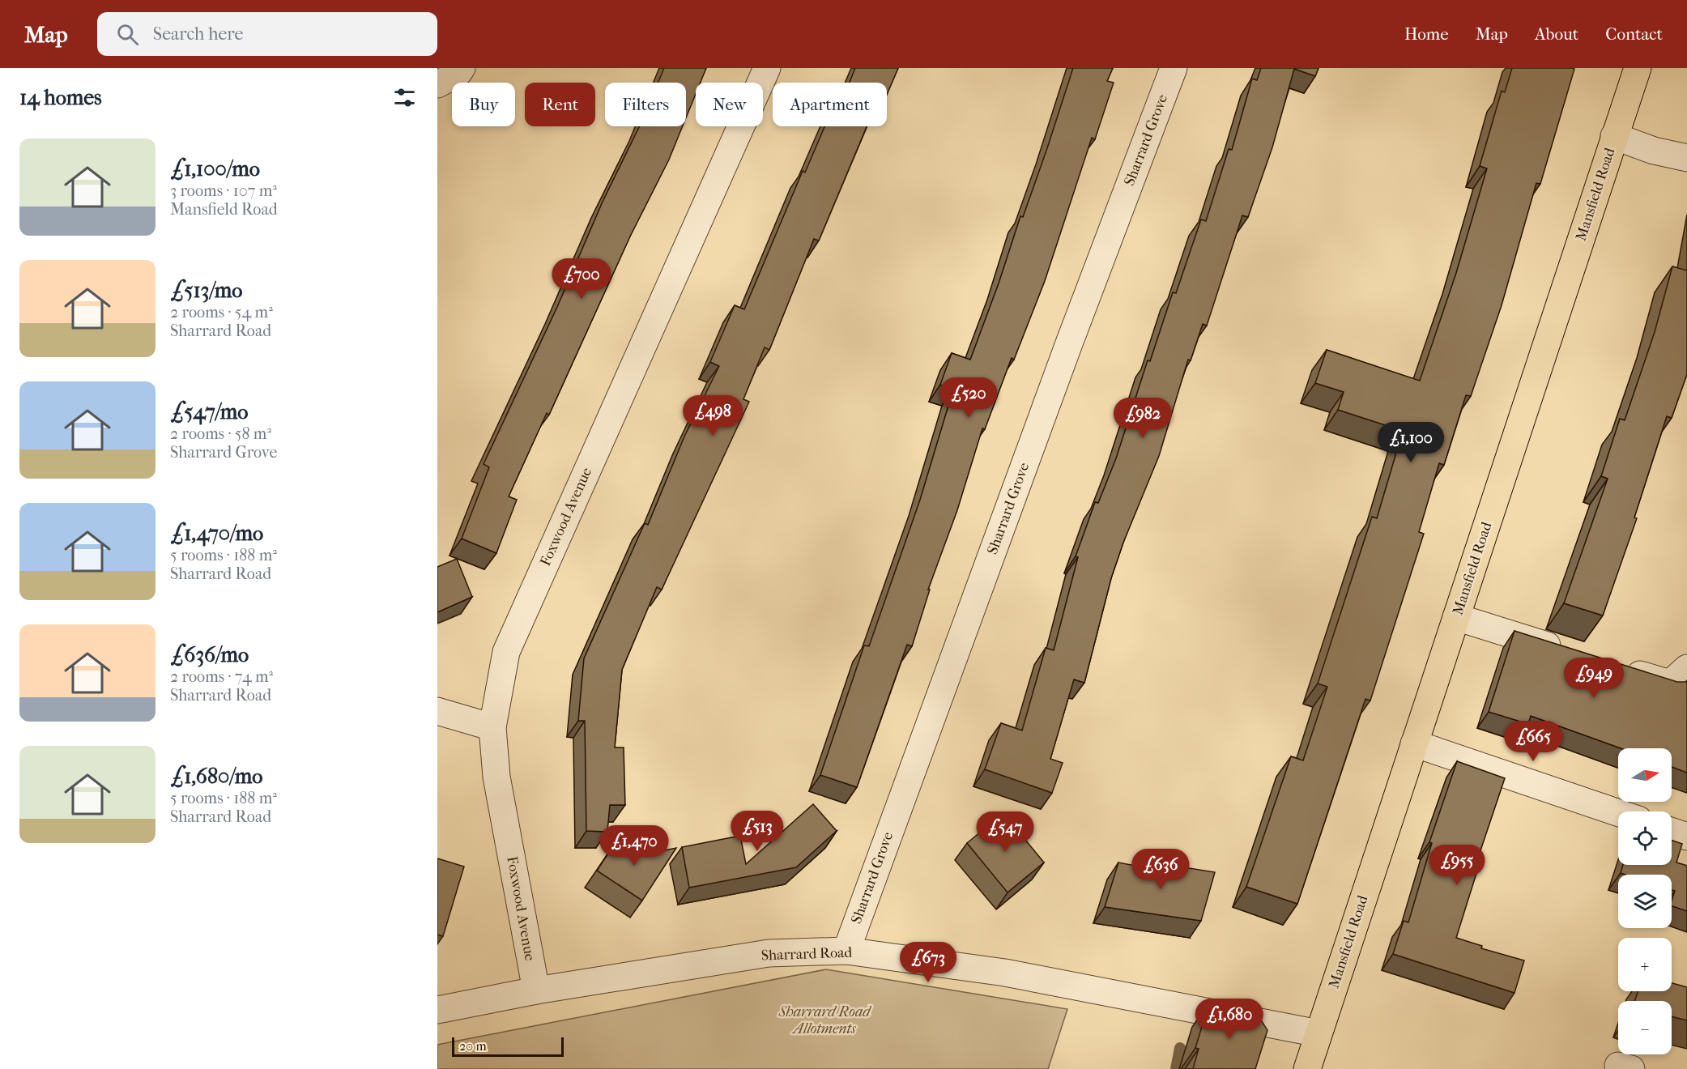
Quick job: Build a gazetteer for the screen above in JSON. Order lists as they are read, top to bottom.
{
  "streets": {
    "main road": ["Mansfield Road"],
    "street": ["Sharrard Grove", "Foxwood Avenue", "Sharrard Road"]
  },
  "crossings": [
    ["Sharrard Grove", "Sharrard Road"],
    ["Mansfield Road", "Sharrard Road"],
    ["Foxwood Avenue", "Sharrard Road"]
  ],
  "parks": ["Sharrard Road Allotments"],
  "scale_bar": "20 m",
  "north": "right",
  "page": {
    "header": "Map",
    "search": "Search here",
    "nav": [
      "Home",
      "Map",
      "About",
      "Contact"
    ],
    "heading": "14 homes",
    "chip": [
      "Buy",
      "Rent",
      "Filters",
      "New",
      "Apartment"
    ],
    "list": [
      {
        "name": "£1,100/mo",
        "note": "3 rooms · 107 m² · Mansfield Road"
      },
      {
        "name": "£513/mo",
        "note": "2 rooms · 54 m² · Sharrard Road"
      },
      {
        "name": "£547/mo",
        "note": "2 rooms · 58 m² · Sharrard Grove"
      },
      {
        "name": "£1,470/mo",
        "note": "5 rooms · 188 m² · Sharrard Road"
      },
      {
        "name": "£636/mo",
        "note": "2 rooms · 74 m² · Sharrard Road"
      },
      {
        "name": "£1,680/mo",
        "note": "5 rooms · 188 m² · Sharrard Road"
      }
    ],
    "price": [
      "£700",
      "£520",
      "£498",
      "£982",
      "£1,100",
      "£949",
      "£665",
      "£513",
      "£547",
      "£1,470",
      "£955",
      "£636",
      "£673",
      "£1,680"
    ],
    "map_buttons": ["+", "−"],
    "scale": "20 m"
  }
}
